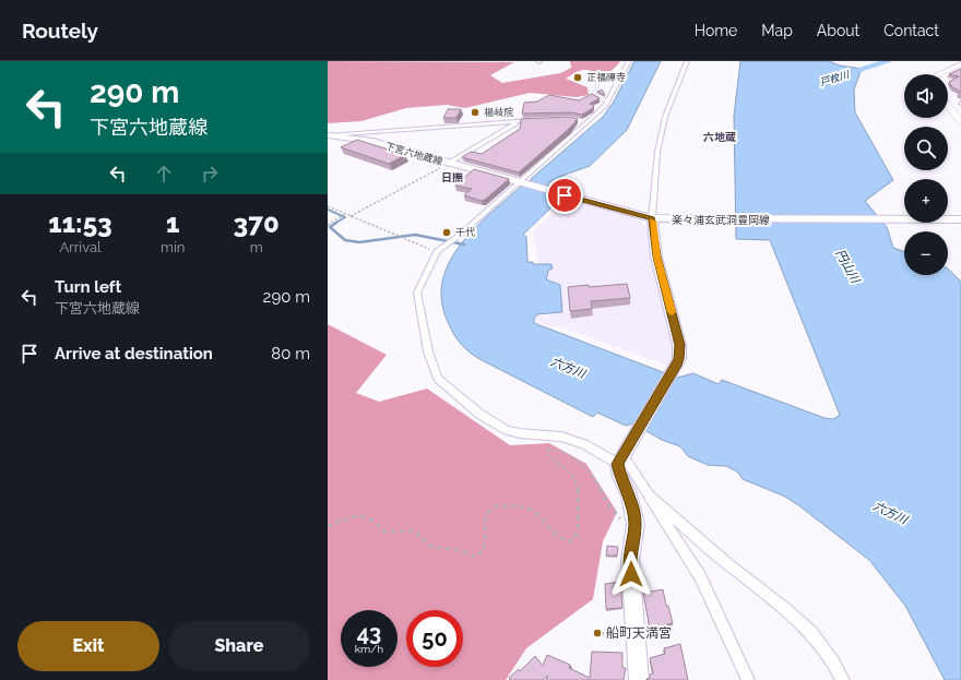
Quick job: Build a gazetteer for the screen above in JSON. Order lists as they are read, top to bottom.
{
  "streets": {
    "main road": ["下宮六地蔵線", "楽々浦玄武洞豊岡線"]
  },
  "crossings": [
    ["下宮六地蔵線", "楽々浦玄武洞豊岡線"]
  ],
  "districts": ["六地蔵", "日撫"],
  "water": ["戸枚川", "円山川", "六方川"],
  "places": [
    "正福禪寺",
    "楊岐院",
    "千代",
    "船町天満宮"
  ],
  "page": {
    "header": "Routely",
    "nav": [
      "Home",
      "Map",
      "About",
      "Contact"
    ],
    "turn": ["290 m", "下宮六地蔵線"],
    "map_buttons": ["+", "−"],
    "eta": [
      "11:53",
      "Arrival",
      "1",
      "min",
      "370",
      "m"
    ],
    "list": [
      {
        "name": "Turn left",
        "note": "下宮六地蔵線",
        "value": "290 m"
      },
      {
        "name": "Arrive at destination",
        "value": "80 m"
      }
    ],
    "speed": "43 km/h",
    "limit": "50",
    "buttons": ["Exit", "Share"]
  }
}
